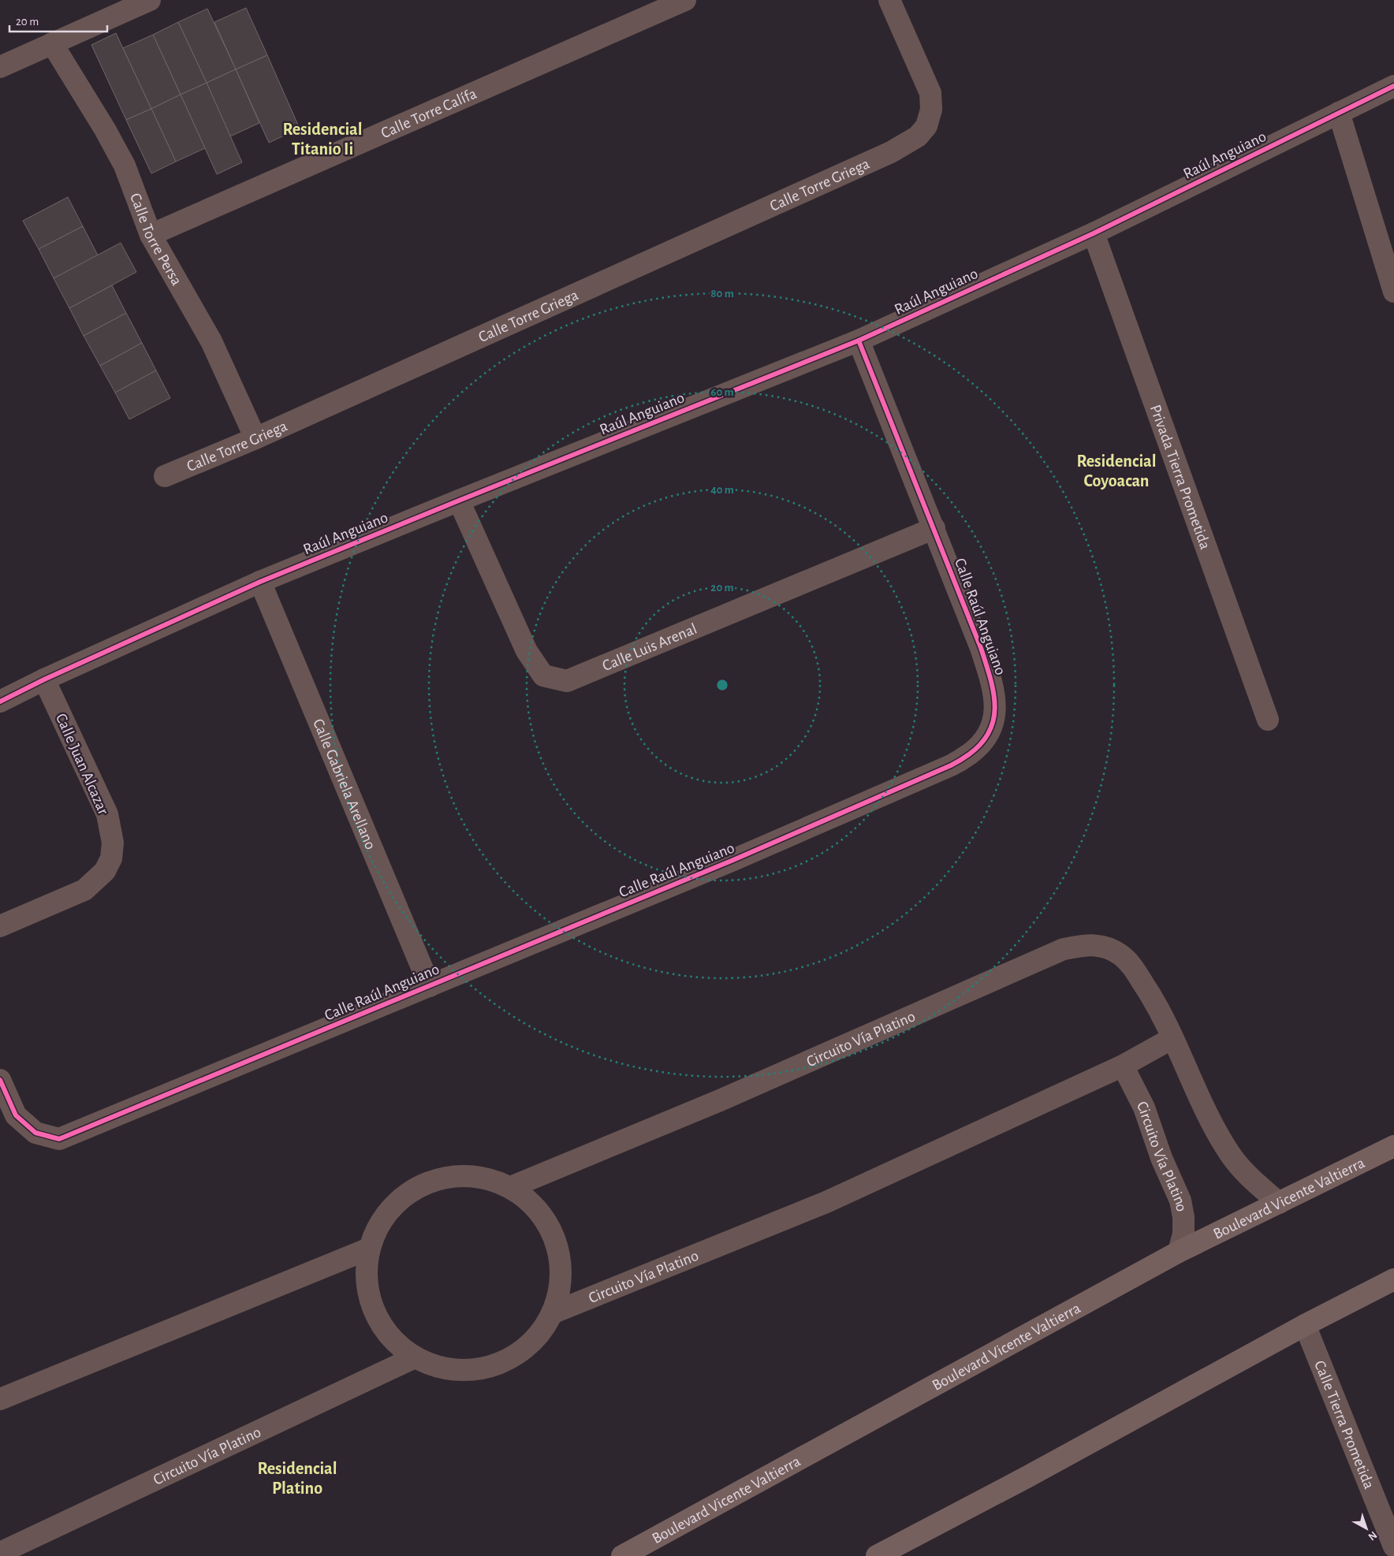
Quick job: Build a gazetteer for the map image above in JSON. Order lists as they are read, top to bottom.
{
  "streets": {
    "main road": ["Boulevard Vicente Valtierra"],
    "street": [
      "Calle Torre Calífa",
      "Raúl Anguiano",
      "Calle Torre Griega",
      "Calle Torre Persa",
      "Privada Tierra Prometida",
      "Calle Raúl Anguiano",
      "Calle Luis Arenal",
      "Calle Juan Alcazar",
      "Calle Gabriela Arellano",
      "Circuito Vía Platino",
      "Calle Tierra Prometida"
    ]
  },
  "crossings": [
    ["Calle Torre Calífa", "Calle Torre Persa"],
    ["Raúl Anguiano", "Privada Tierra Prometida"],
    ["Raúl Anguiano", "Calle Raúl Anguiano"],
    ["Raúl Anguiano", "Calle Luis Arenal"],
    ["Raúl Anguiano", "Calle Juan Alcazar"],
    ["Raúl Anguiano", "Calle Gabriela Arellano"],
    ["Calle Torre Griega", "Calle Torre Persa"],
    ["Calle Raúl Anguiano", "Calle Luis Arenal"],
    ["Calle Raúl Anguiano", "Calle Gabriela Arellano"],
    ["Circuito Vía Platino", "Boulevard Vicente Valtierra"]
  ],
  "districts": ["Residencial Titanio Ii", "Residencial Coyoacan", "Residencial Platino"],
  "scale_bar": "20 m",
  "north": "bottom right",
  "rings": [
    "80 m",
    "60 m",
    "40 m",
    "20 m"
  ]
}
